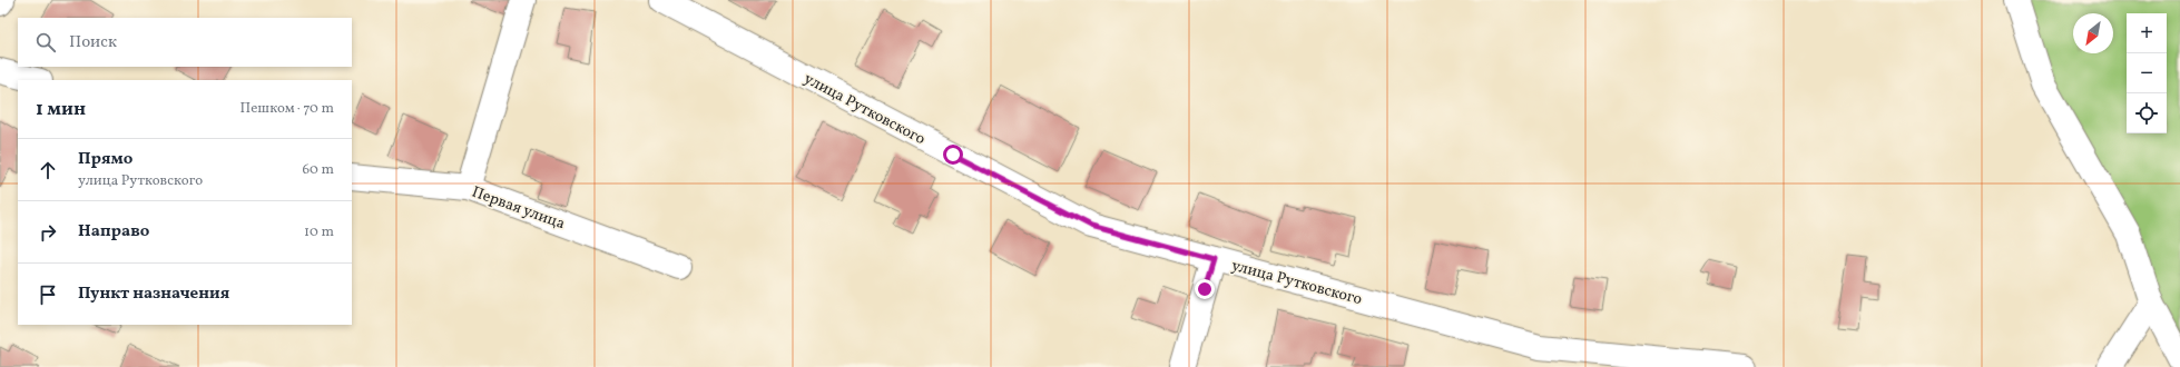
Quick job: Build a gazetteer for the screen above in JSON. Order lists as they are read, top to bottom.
{
  "streets": {
    "street": ["улица Рутковского", "Первая улица"]
  },
  "north": "bottom left",
  "page": {
    "map_buttons": ["+", "−"],
    "search": "Поиск",
    "heading": ["1 мин", "Пешком · 70 m"],
    "list": [
      ["Прямо", "улица Рутковского", "60 m"],
      ["Направо", "10 m"],
      "Пункт назначения"
    ]
  }
}
